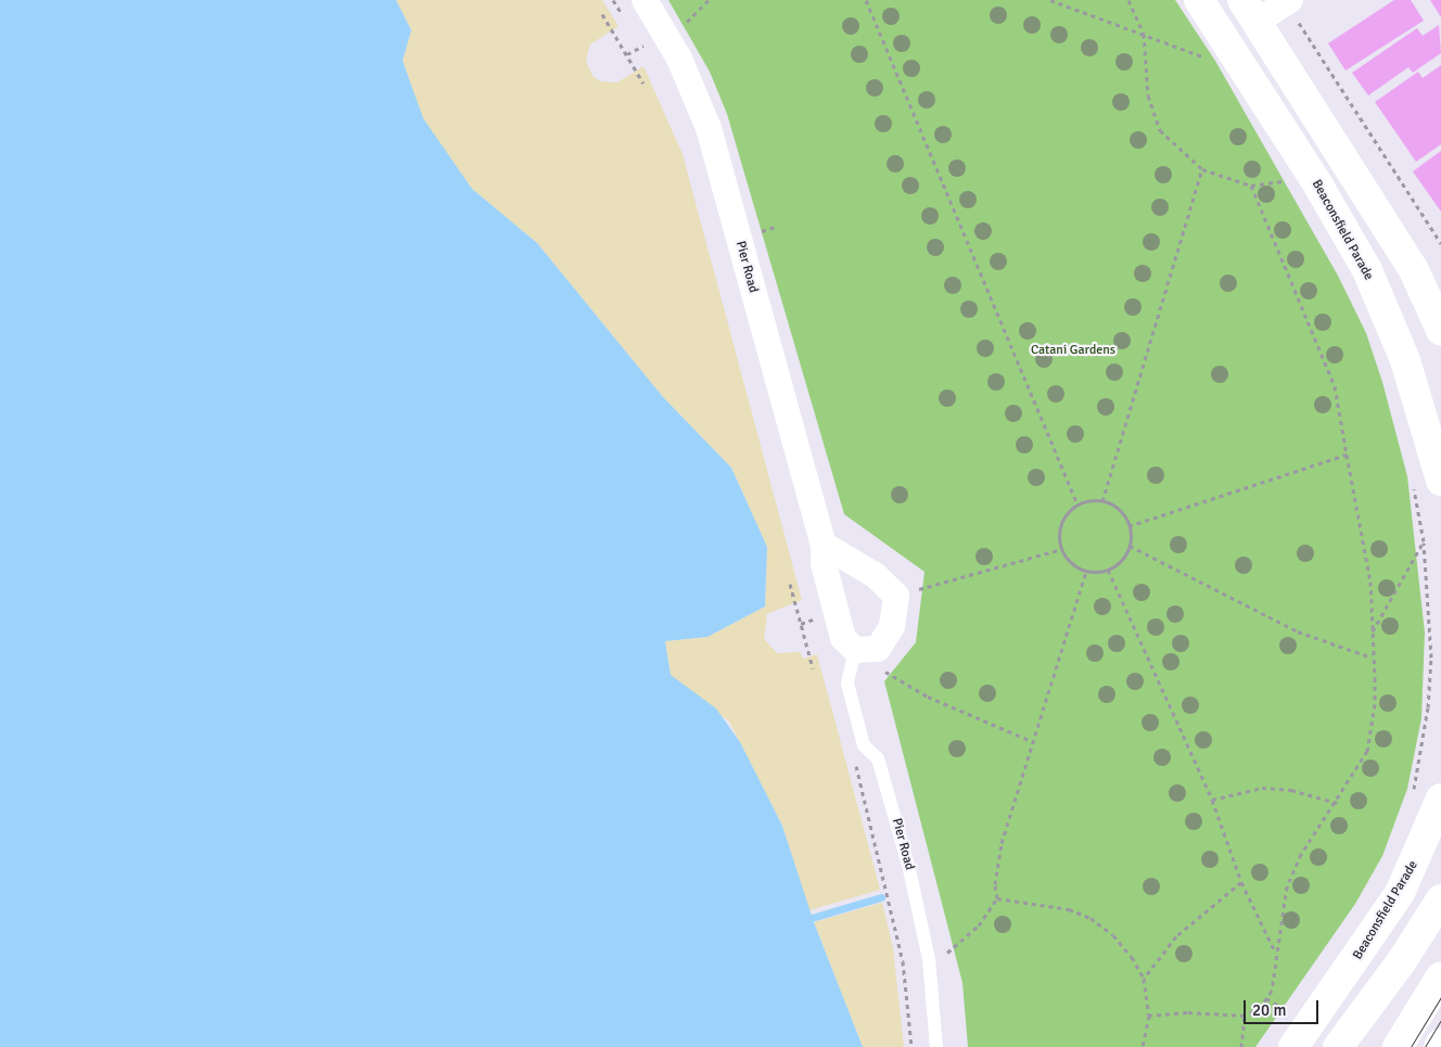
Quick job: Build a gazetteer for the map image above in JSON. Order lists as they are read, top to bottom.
{
  "streets": {
    "main road": ["Beaconsfield Parade"],
    "street": ["Pier Road"]
  },
  "parks": ["Catani Gardens"],
  "scale_bar": "20 m"
}
